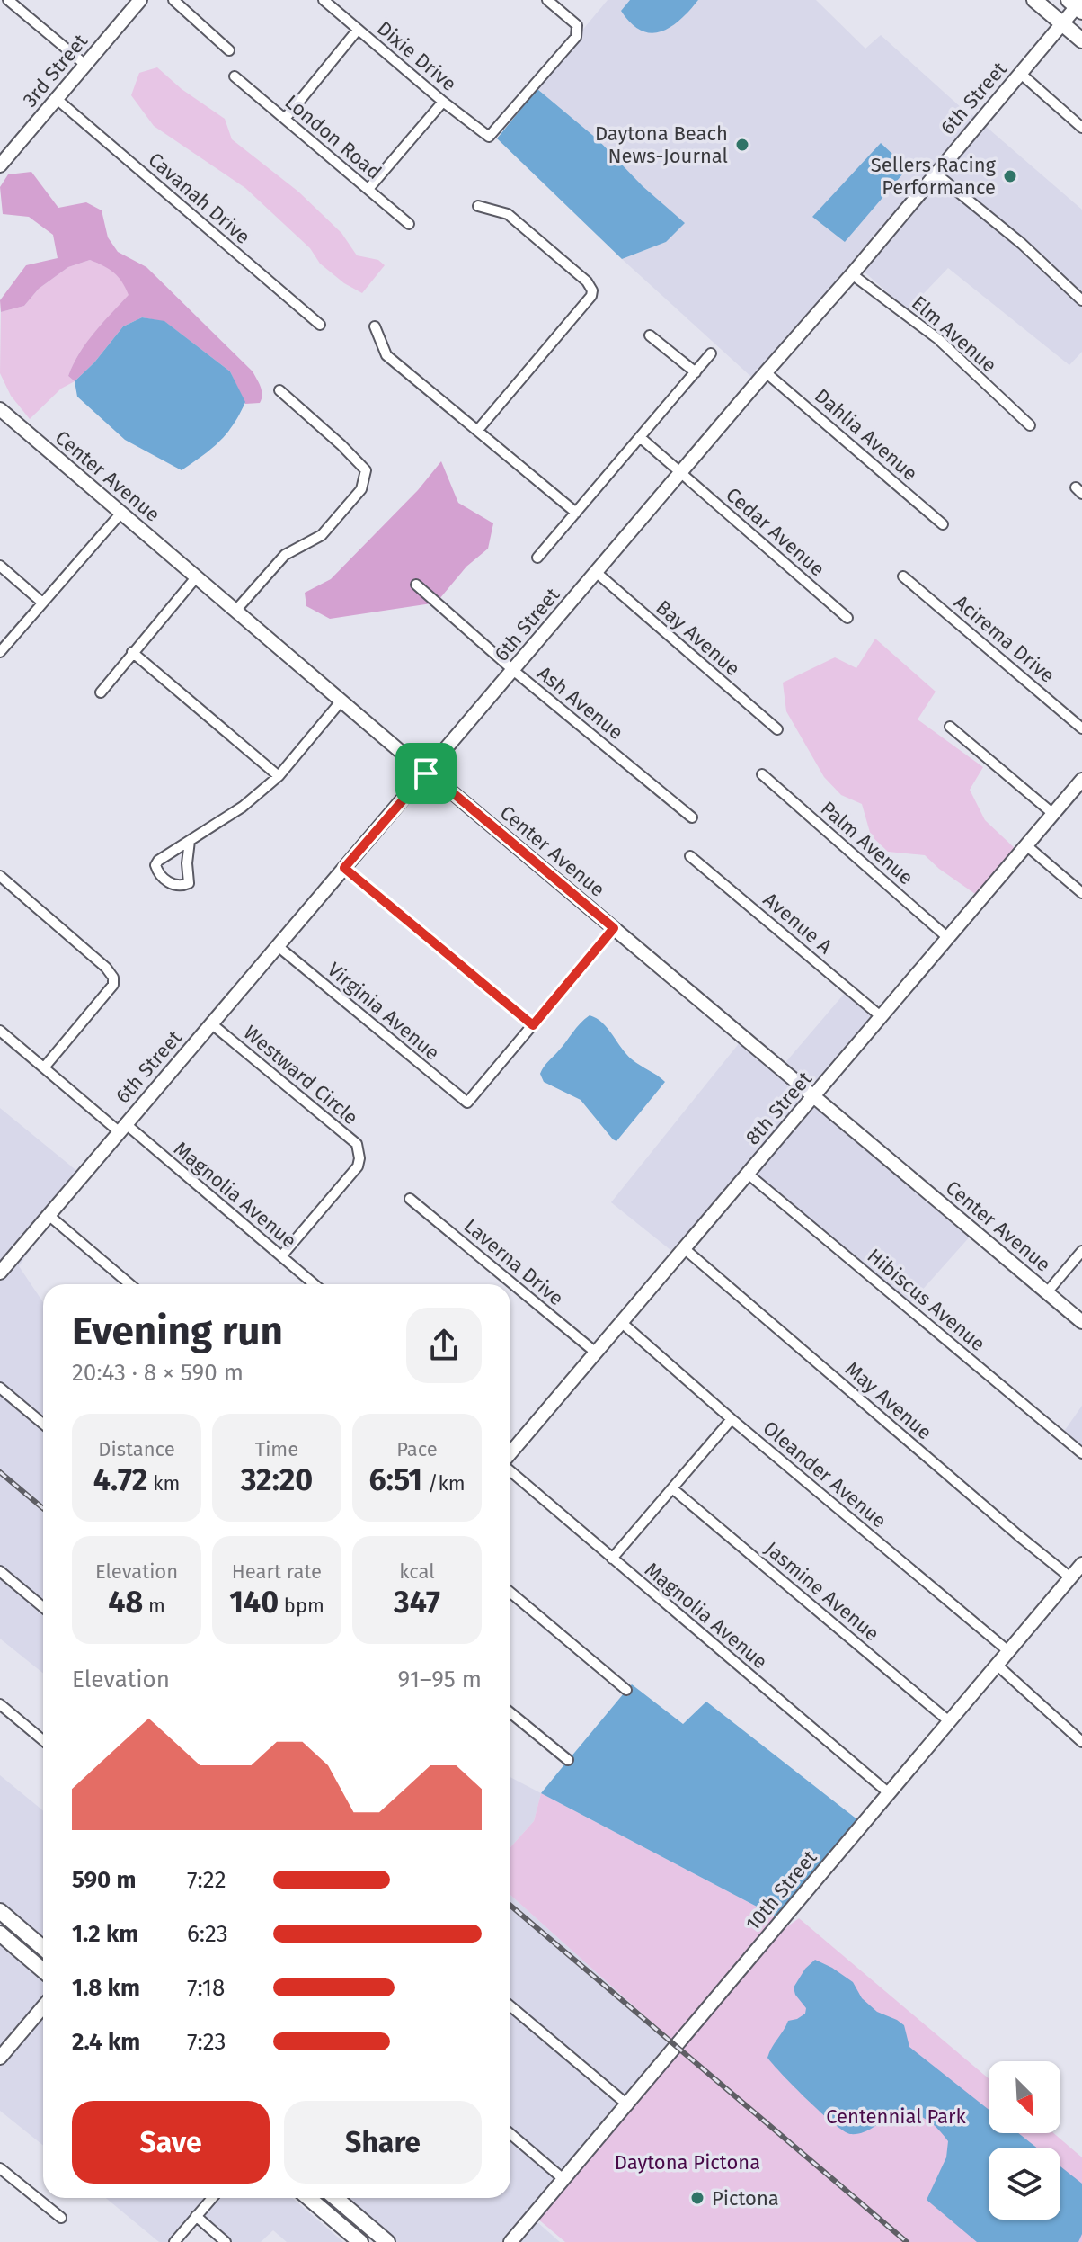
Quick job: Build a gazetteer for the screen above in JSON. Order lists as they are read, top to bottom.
{
  "streets": {
    "street": [
      "Dixie Drive",
      "3rd Street",
      "6th Street",
      "London Road",
      "Cavanah Drive",
      "Elm Avenue",
      "Dahlia Avenue",
      "Center Avenue",
      "Cedar Avenue",
      "Bay Avenue",
      "Acirema Drive",
      "Ash Avenue",
      "Palm Avenue",
      "Avenue A",
      "Virginia Avenue",
      "Westward Circle",
      "8th Street",
      "Magnolia Avenue",
      "Laverna Drive",
      "Hibiscus Avenue",
      "May Avenue",
      "Oleander Avenue",
      "Jasmine Avenue",
      "10th Street"
    ]
  },
  "crossings": [
    ["3rd Street", "Cavanah Drive"],
    ["6th Street", "Elm Avenue"],
    ["6th Street", "Dahlia Avenue"],
    ["6th Street", "Center Avenue"],
    ["6th Street", "Cedar Avenue"],
    ["6th Street", "Bay Avenue"],
    ["6th Street", "Ash Avenue"],
    ["6th Street", "Virginia Avenue"],
    ["6th Street", "Westward Circle"],
    ["6th Street", "Magnolia Avenue"],
    ["Center Avenue", "8th Street"],
    ["Palm Avenue", "8th Street"],
    ["Avenue A", "8th Street"],
    ["Westward Circle", "Magnolia Avenue"],
    ["8th Street", "Laverna Drive"],
    ["8th Street", "Hibiscus Avenue"],
    ["8th Street", "May Avenue"],
    ["8th Street", "Oleander Avenue"],
    ["Magnolia Avenue", "10th Street"],
    ["May Avenue", "10th Street"],
    ["Oleander Avenue", "10th Street"],
    ["Jasmine Avenue", "10th Street"]
  ],
  "parks": ["Centennial Park", "Daytona Pictona"],
  "places": ["Daytona Beach News-Journal", "Sellers Racing Performance", "Pictona"],
  "north": "bottom right",
  "page": {
    "heading": ["Evening run", "20:43 · 8 × 590 m"],
    "stats": [
      ["Distance", "4.72 km"],
      ["Time", "32:20"],
      ["Pace", "6:51 /km"],
      ["Elevation", "48 m"],
      ["Heart rate", "140 bpm"],
      ["kcal", "347"]
    ],
    "chart": ["Elevation", "91–95 m"],
    "list": [
      {
        "name": "590 m",
        "note": "7:22"
      },
      {
        "name": "1.2 km",
        "note": "6:23"
      },
      {
        "name": "1.8 km",
        "note": "7:18"
      },
      {
        "name": "2.4 km",
        "note": "7:23"
      }
    ],
    "buttons": ["Save", "Share"]
  }
}
